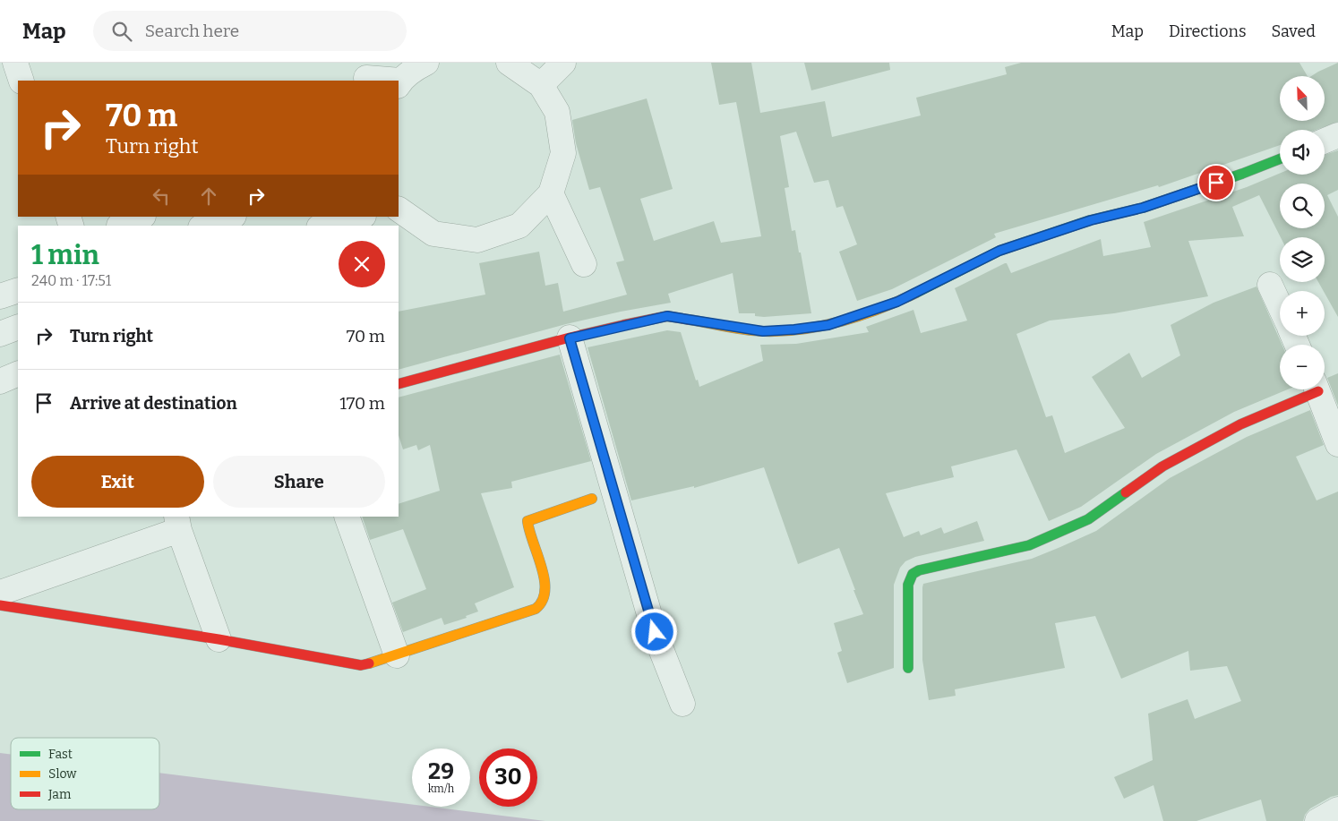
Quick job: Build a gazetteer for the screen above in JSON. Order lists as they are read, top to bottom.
{
  "legend": ["Fast", "Slow", "Jam"],
  "north": "top left",
  "page": {
    "header": "Map",
    "search": "Search here",
    "nav": ["Map", "Directions", "Saved"],
    "map_buttons": ["+", "−"],
    "turn": ["70 m", "Turn right"],
    "heading": ["1 min", "240 m · 17:51"],
    "list": [
      {
        "name": "Turn right",
        "value": "70 m"
      },
      {
        "name": "Arrive at destination",
        "value": "170 m"
      }
    ],
    "buttons": ["Exit", "Share"],
    "speed": "29 km/h",
    "limit": "30"
  }
}
